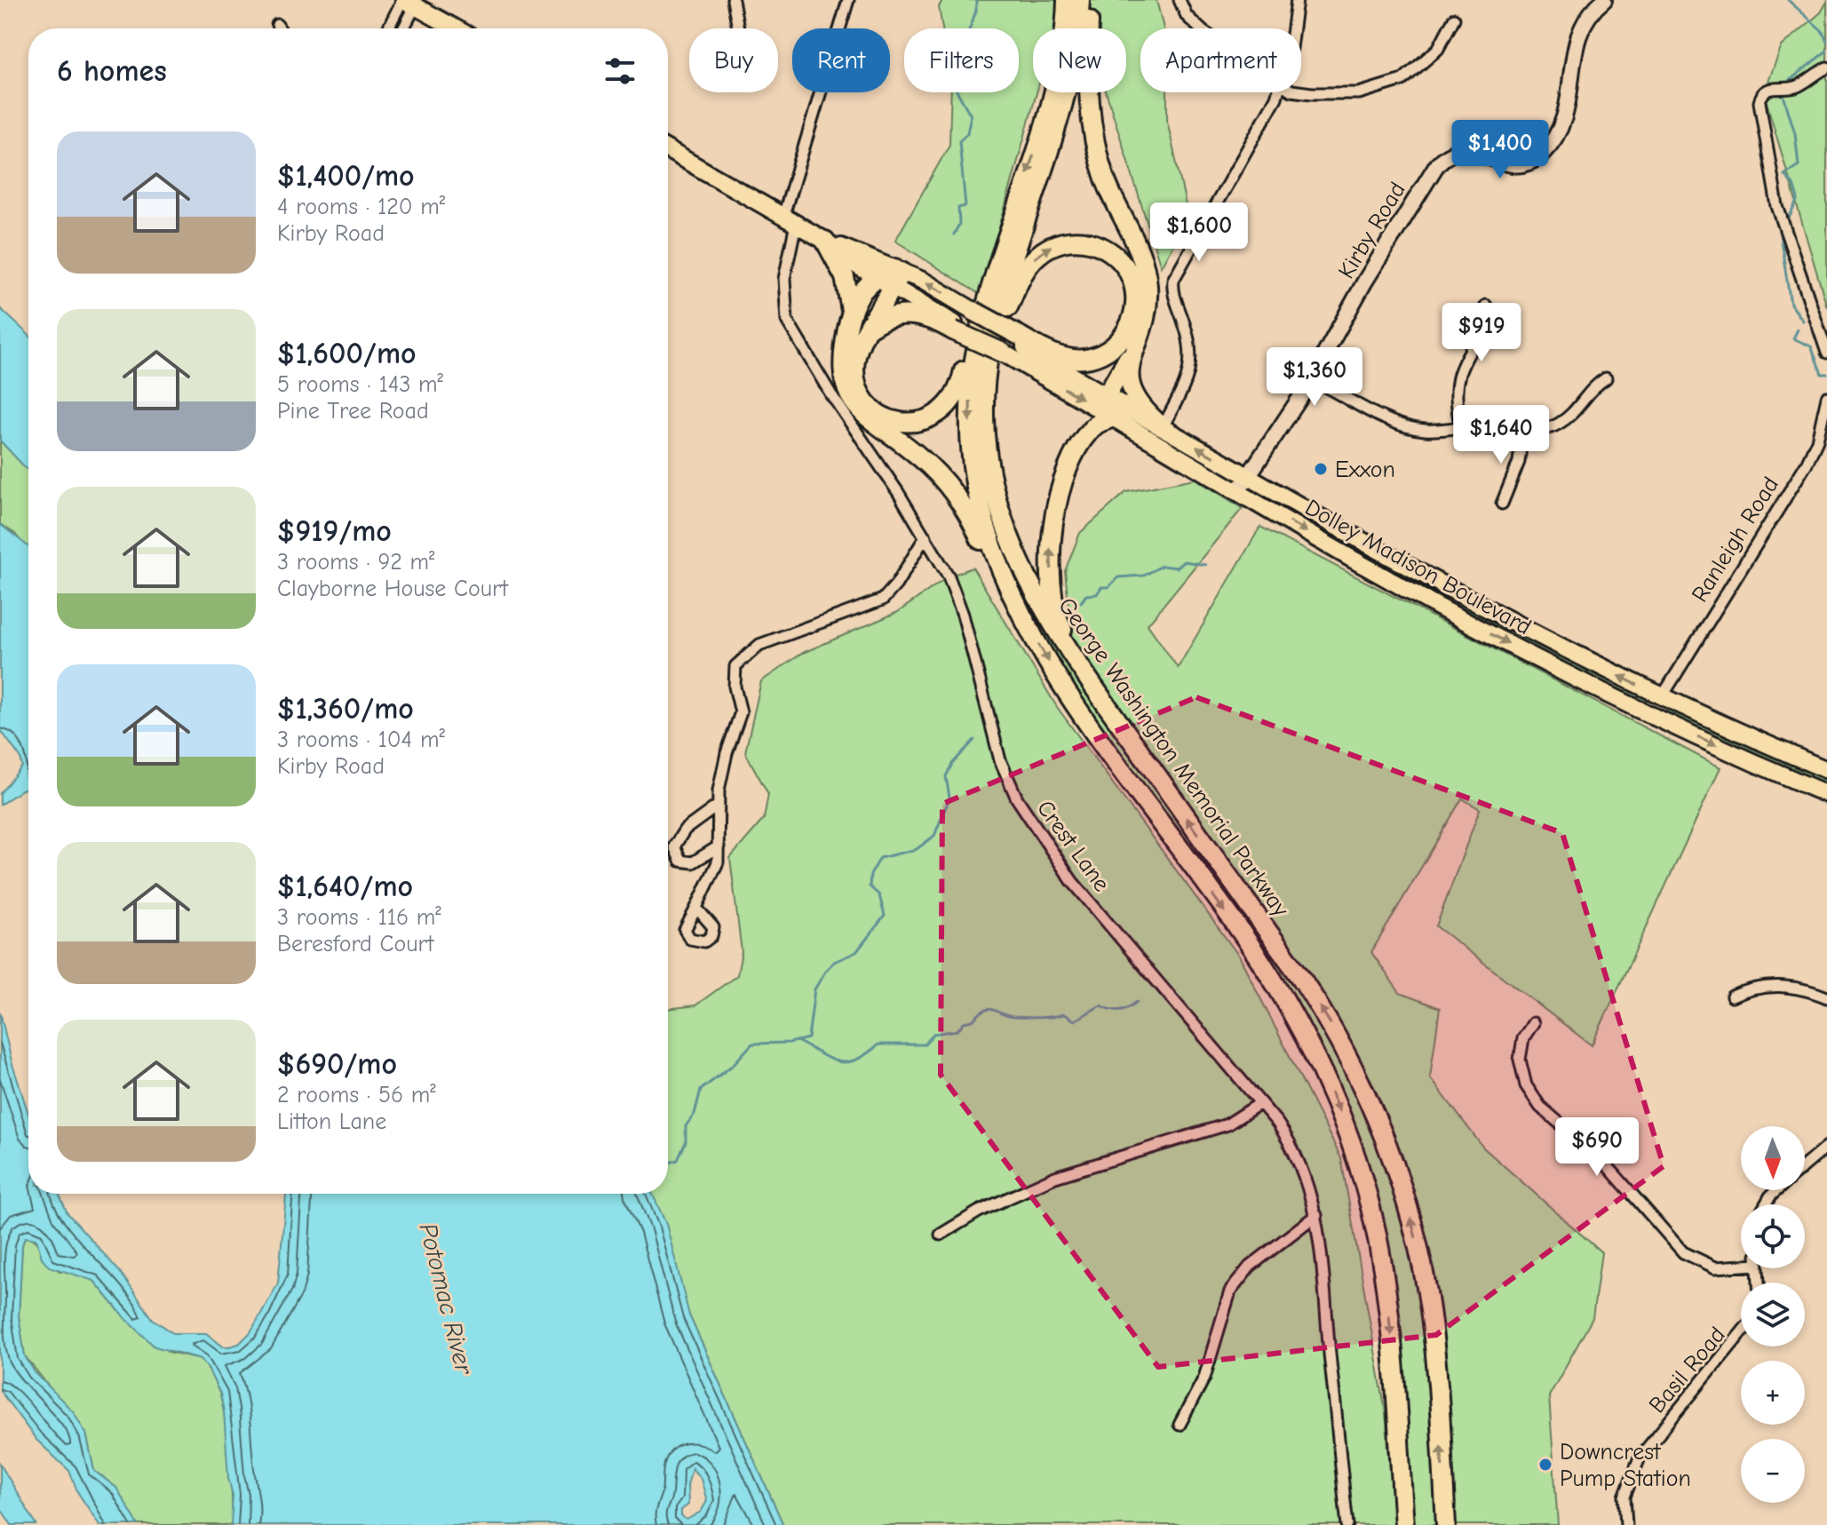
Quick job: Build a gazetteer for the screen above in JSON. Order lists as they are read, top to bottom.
{
  "streets": {
    "highway": ["George Washington Memorial Parkway"],
    "main road": ["Kirby Road", "Dolley Madison Boulevard"],
    "street": ["Ranleigh Road", "Crest Lane", "Basil Road"]
  },
  "crossings": [
    ["Kirby Road", "Dolley Madison Boulevard"],
    ["Ranleigh Road", "Dolley Madison Boulevard"],
    ["Dolley Madison Boulevard", "George Washington Memorial Parkway"]
  ],
  "water": ["Potomac River"],
  "places": ["Exxon", "Downcrest Pump Station"],
  "north": "bottom",
  "page": {
    "chip": [
      "Buy",
      "Rent",
      "Filters",
      "New",
      "Apartment"
    ],
    "heading": "6 homes",
    "list": [
      {
        "name": "$1,400/mo",
        "note": "4 rooms · 120 m² · Kirby Road"
      },
      {
        "name": "$1,600/mo",
        "note": "5 rooms · 143 m² · Pine Tree Road"
      },
      {
        "name": "$919/mo",
        "note": "3 rooms · 92 m² · Clayborne House Court"
      },
      {
        "name": "$1,360/mo",
        "note": "3 rooms · 104 m² · Kirby Road"
      },
      {
        "name": "$1,640/mo",
        "note": "3 rooms · 116 m² · Beresford Court"
      },
      {
        "name": "$690/mo",
        "note": "2 rooms · 56 m² · Litton Lane"
      }
    ],
    "price": [
      "$1,400",
      "$1,600",
      "$919",
      "$1,360",
      "$1,640",
      "$690"
    ],
    "map_buttons": ["+", "−"]
  }
}
